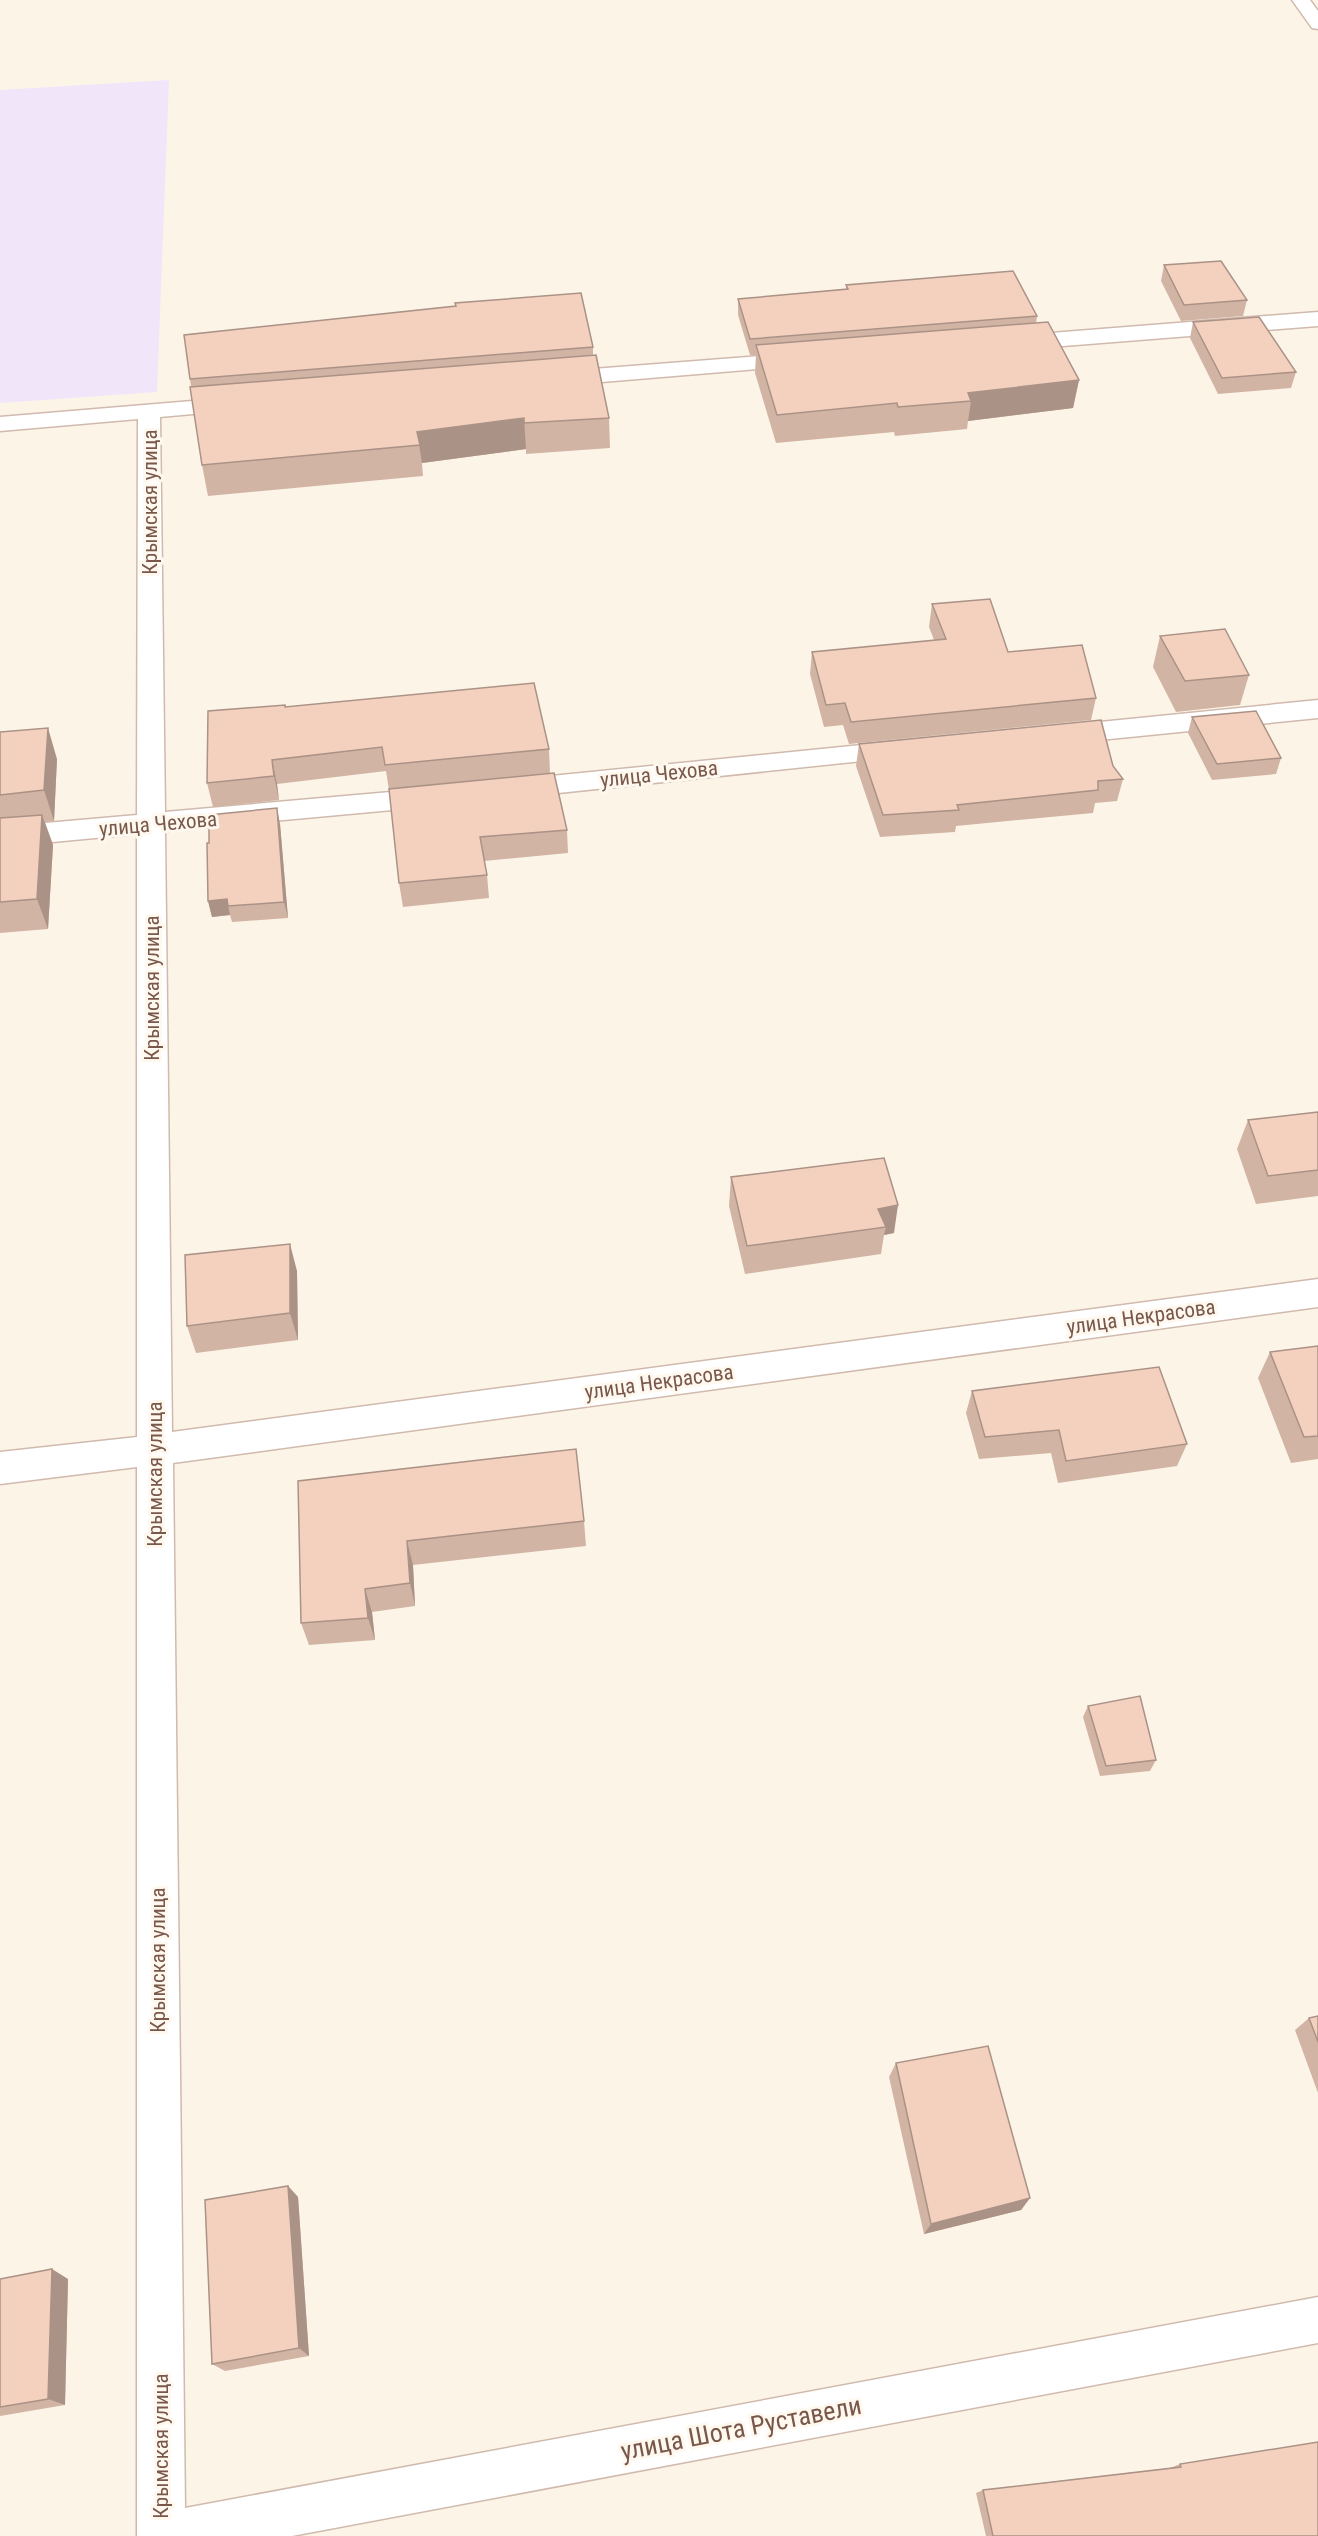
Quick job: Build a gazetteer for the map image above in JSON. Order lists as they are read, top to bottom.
{
  "streets": {
    "street": [
      "Крымская улица",
      "улица Чехова",
      "улица Некрасова",
      "улица Шота Руставели"
    ]
  },
  "crossings": [
    ["Крымская улица", "улица Чехова"],
    ["Крымская улица", "улица Некрасова"],
    ["Крымская улица", "улица Шота Руставели"]
  ]
}
